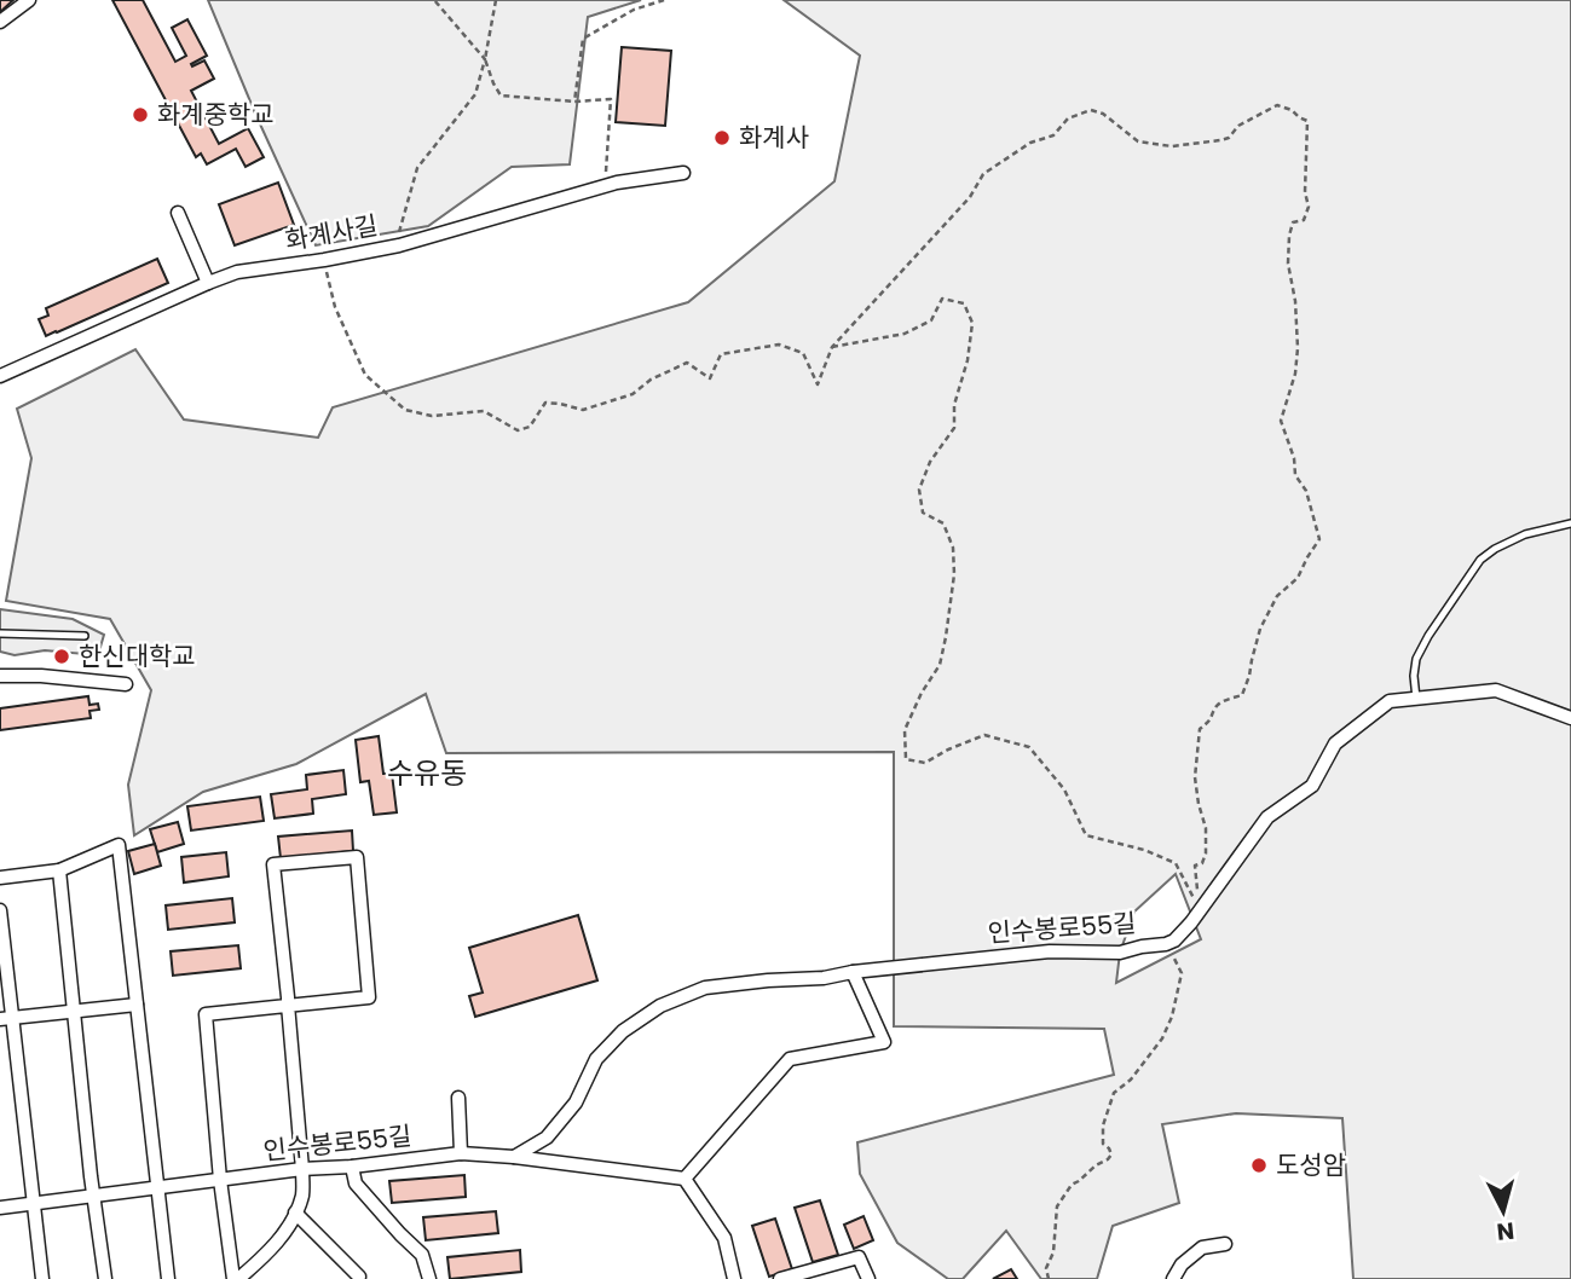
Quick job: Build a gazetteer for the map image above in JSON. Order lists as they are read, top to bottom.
{
  "streets": {
    "street": ["화계사길", "인수봉로55길"]
  },
  "districts": ["수유동"],
  "places": [
    "화계중학교",
    "화계사",
    "한신대학교",
    "도성암"
  ],
  "north": "bottom"
}
